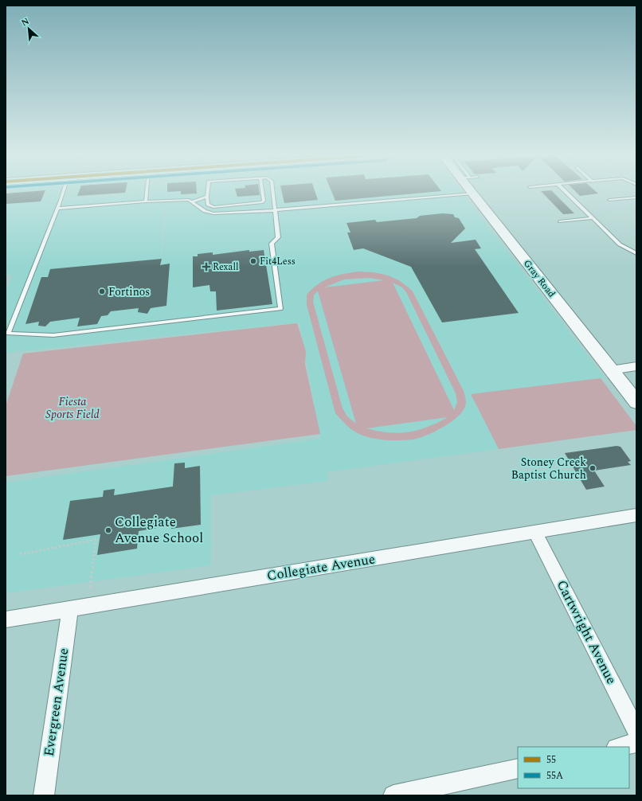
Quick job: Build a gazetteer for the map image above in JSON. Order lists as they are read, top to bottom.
{
  "streets": {
    "main road": ["Gray Road"],
    "street": ["Collegiate Avenue", "Cartwright Avenue", "Evergreen Avenue"]
  },
  "crossings": [
    ["Collegiate Avenue", "Cartwright Avenue"],
    ["Collegiate Avenue", "Evergreen Avenue"]
  ],
  "parks": ["Fiesta Sports Field"],
  "places": {
    "other": [
      "Fit4Less",
      "Fortinos",
      "Stoney Creek Baptist Church",
      "Collegiate Avenue School"
    ],
    "health": ["Rexall"]
  },
  "legend": ["55", "55A"],
  "north": "top left"
}
